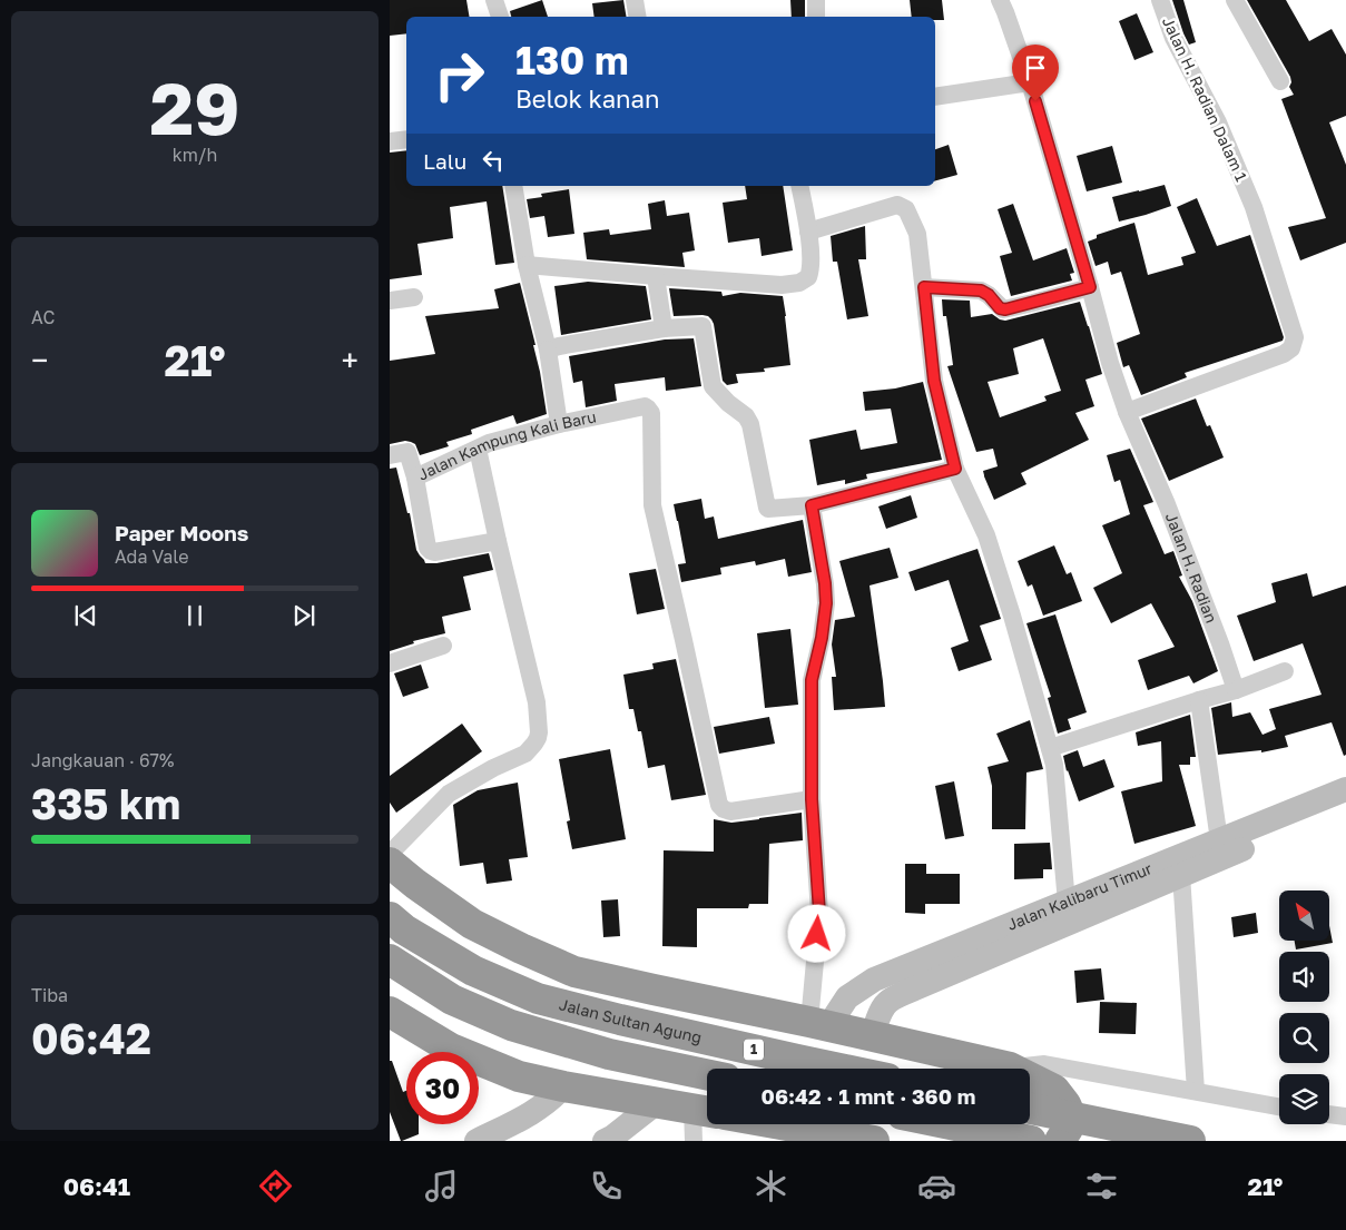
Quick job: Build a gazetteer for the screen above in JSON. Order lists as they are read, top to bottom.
{
  "streets": {
    "highway": ["Jalan Sultan Agung", "1"],
    "street": [
      "Jalan H. Radian Dalam 1",
      "Jalan Kampung Kali Baru",
      "Jalan H. Radian",
      "Jalan Kalibaru Timur"
    ]
  },
  "crossings": [
    ["Jalan H. Radian Dalam 1", "Jalan H. Radian"]
  ],
  "north": "top left",
  "page": {
    "tile": [
      ["29", "km/h"],
      "AC",
      ["Jangkauan · 67%", "335 km"],
      ["Tiba", "06:42"]
    ],
    "turn": ["130 m", "Belok kanan"],
    "then": "Lalu",
    "heat": ["−", "21°", "+"],
    "song": ["Paper Moons", "Ada Vale"],
    "limit": "30",
    "trip": "06:42 · 1 mnt · 360 m",
    "tabs": ["06:41", "21°"]
  }
}
